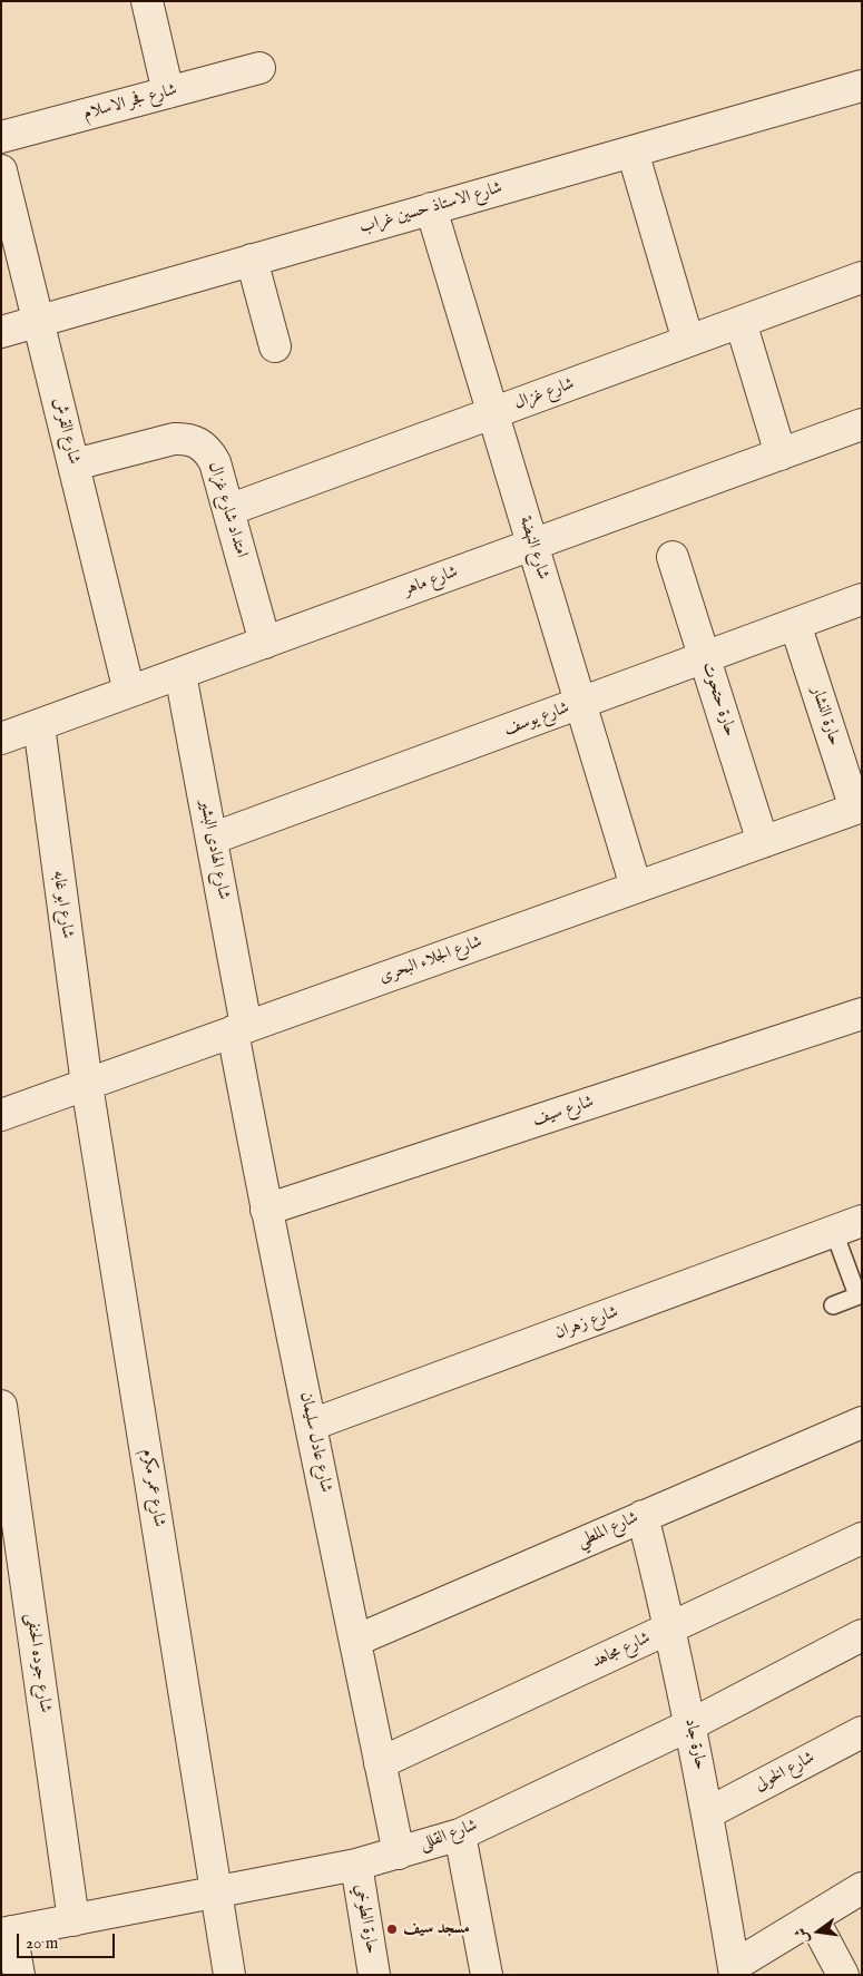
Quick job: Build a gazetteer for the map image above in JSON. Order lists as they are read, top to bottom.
{
  "streets": {
    "street": [
      "شارع فجر الاسلام",
      "شارع الاستاذ حسين غراب",
      "شارع غزال",
      "شارع القرش",
      "امتداد شارع غزال",
      "شارع النهضة",
      "شارع ماهر",
      "حارة حتحوت",
      "حارة النشار",
      "شارع يوسف",
      "شارع الهادى البشير",
      "شارع ابو غابه",
      "شارع الجلاء البحرى",
      "شارع سيف",
      "شارع زهران",
      "شارع عادل سليمان",
      "شارع عمر مكرم",
      "شارع الملطي",
      "شارع مجاهد",
      "شارع جوده الحنفى",
      "حارة جاد",
      "شارع الخولى",
      "شارع القللى",
      "حارة الطوخي"
    ]
  },
  "crossings": [
    ["شارع الاستاذ حسين غراب", "شارع القرش"],
    ["شارع الاستاذ حسين غراب", "شارع النهضة"],
    ["شارع غزال", "امتداد شارع غزال"],
    ["شارع غزال", "شارع النهضة"],
    ["شارع القرش", "امتداد شارع غزال"],
    ["شارع القرش", "شارع ماهر"],
    ["امتداد شارع غزال", "شارع ماهر"],
    ["شارع النهضة", "شارع ماهر"],
    ["شارع النهضة", "شارع يوسف"],
    ["شارع النهضة", "شارع الجلاء البحرى"],
    ["شارع ماهر", "شارع الهادى البشير"],
    ["شارع ماهر", "شارع ابو غابه"],
    ["حارة حتحوت", "شارع يوسف"],
    ["حارة حتحوت", "شارع الجلاء البحرى"],
    ["حارة النشار", "شارع يوسف"],
    ["حارة النشار", "شارع الجلاء البحرى"],
    ["شارع يوسف", "شارع الهادى البشير"],
    ["شارع الهادى البشير", "شارع الجلاء البحرى"],
    ["شارع الهادى البشير", "شارع عادل سليمان"],
    ["شارع ابو غابه", "شارع الجلاء البحرى"],
    ["شارع ابو غابه", "شارع عمر مكرم"],
    ["شارع الجلاء البحرى", "شارع عادل سليمان"],
    ["شارع الجلاء البحرى", "شارع عمر مكرم"],
    ["شارع سيف", "شارع عادل سليمان"],
    ["شارع زهران", "شارع عادل سليمان"],
    ["شارع عادل سليمان", "شارع الملطي"],
    ["شارع عادل سليمان", "شارع مجاهد"],
    ["شارع عادل سليمان", "شارع القللى"],
    ["شارع عمر مكرم", "شارع القللى"],
    ["شارع الملطي", "حارة جاد"],
    ["شارع مجاهد", "حارة جاد"],
    ["شارع جوده الحنفى", "شارع القللى"],
    ["حارة جاد", "شارع الخولى"],
    ["حارة جاد", "شارع القللى"],
    ["شارع القللى", "حارة الطوخي"]
  ],
  "places": ["مسجد سيف"],
  "scale_bar": "20 m",
  "north": "left"
}
